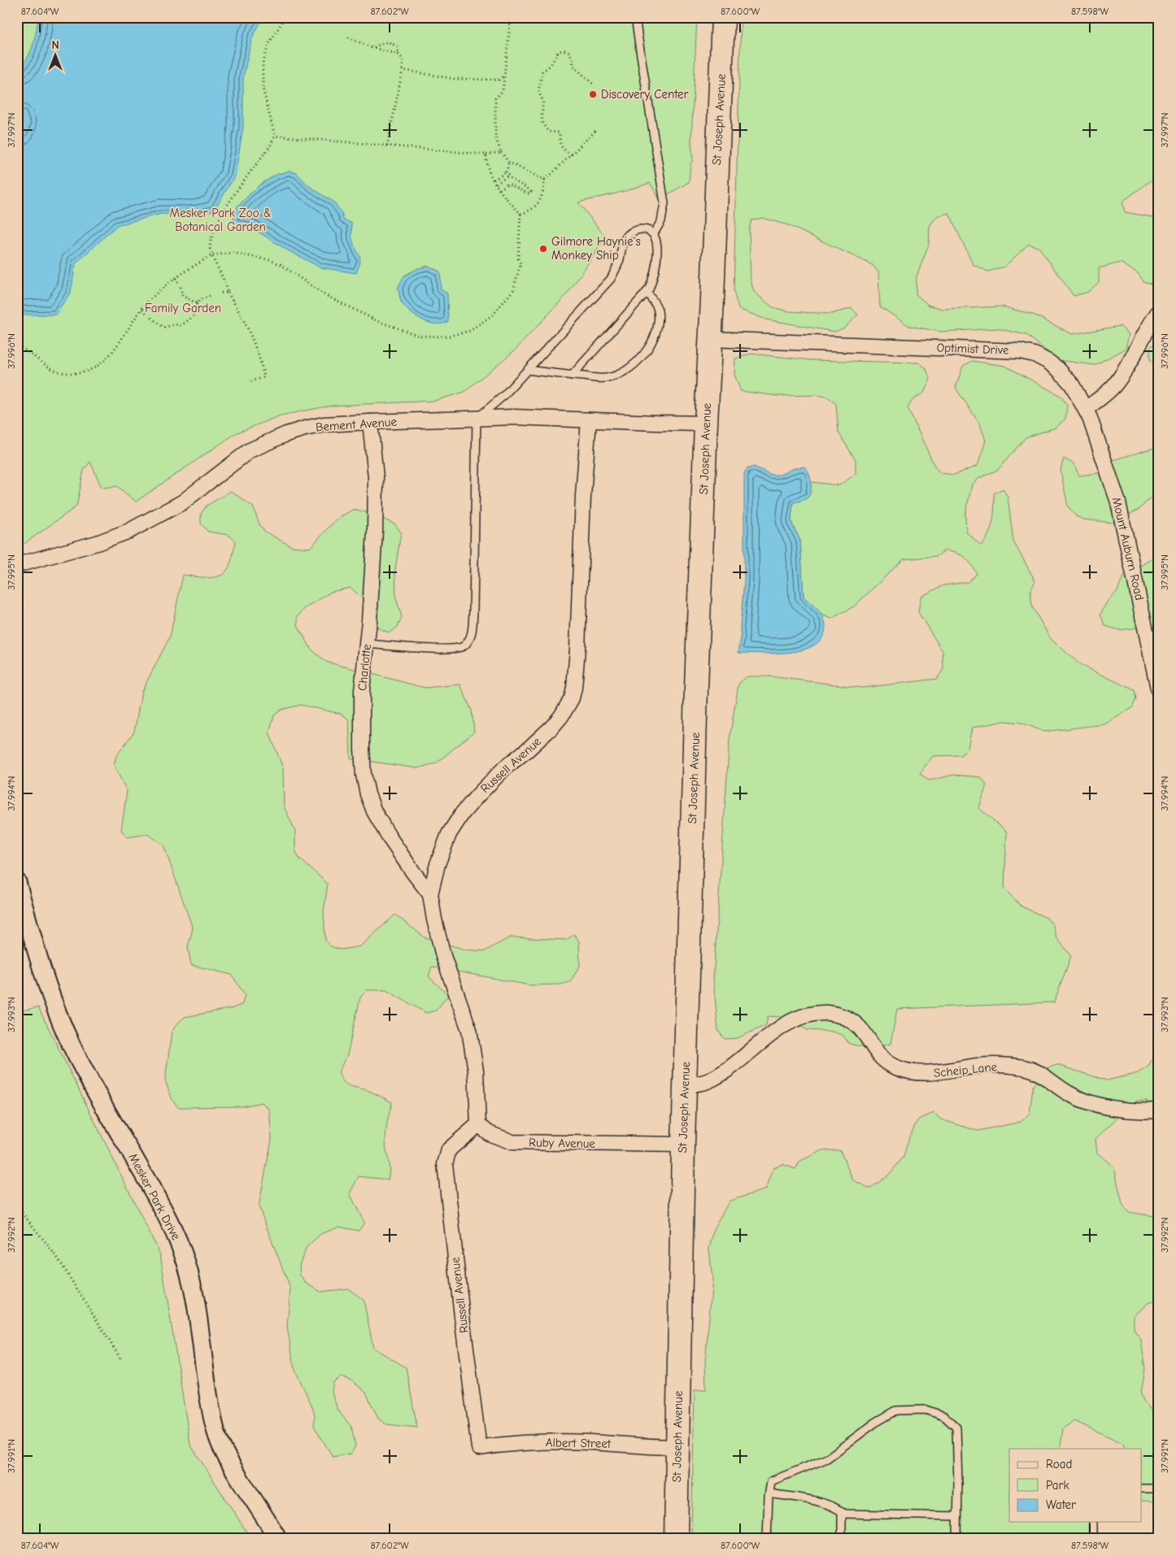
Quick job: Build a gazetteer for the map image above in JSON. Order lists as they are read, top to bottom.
{
  "streets": {
    "main road": ["St Joseph Avenue"],
    "street": [
      "Optimist Drive",
      "Bement Avenue",
      "Mount Auburn Road",
      "Charlotte",
      "Russell Avenue",
      "Scheip Lane",
      "Ruby Avenue",
      "Mesker Park Drive",
      "Albert Street"
    ]
  },
  "crossings": [
    ["St Joseph Avenue", "Optimist Drive"],
    ["St Joseph Avenue", "Bement Avenue"],
    ["St Joseph Avenue", "Scheip Lane"],
    ["St Joseph Avenue", "Ruby Avenue"],
    ["St Joseph Avenue", "Albert Street"],
    ["Optimist Drive", "Mount Auburn Road"],
    ["Bement Avenue", "Charlotte"],
    ["Bement Avenue", "Russell Avenue"],
    ["Charlotte", "Russell Avenue"],
    ["Russell Avenue", "Ruby Avenue"],
    ["Russell Avenue", "Albert Street"]
  ],
  "parks": ["Mesker Park Zoo & Botanical Garden", "Family Garden"],
  "places": ["Discovery Center", "Gilmore Haynie's Monkey Ship"],
  "legend": ["Road", "Park", "Water"],
  "north": "top",
  "coordinates": [
    "87.604°W",
    "87.602°W",
    "87.600°W",
    "87.598°W",
    "37.997°N",
    "37.996°N",
    "37.995°N",
    "37.994°N",
    "37.993°N",
    "37.992°N",
    "37.991°N"
  ]
}
